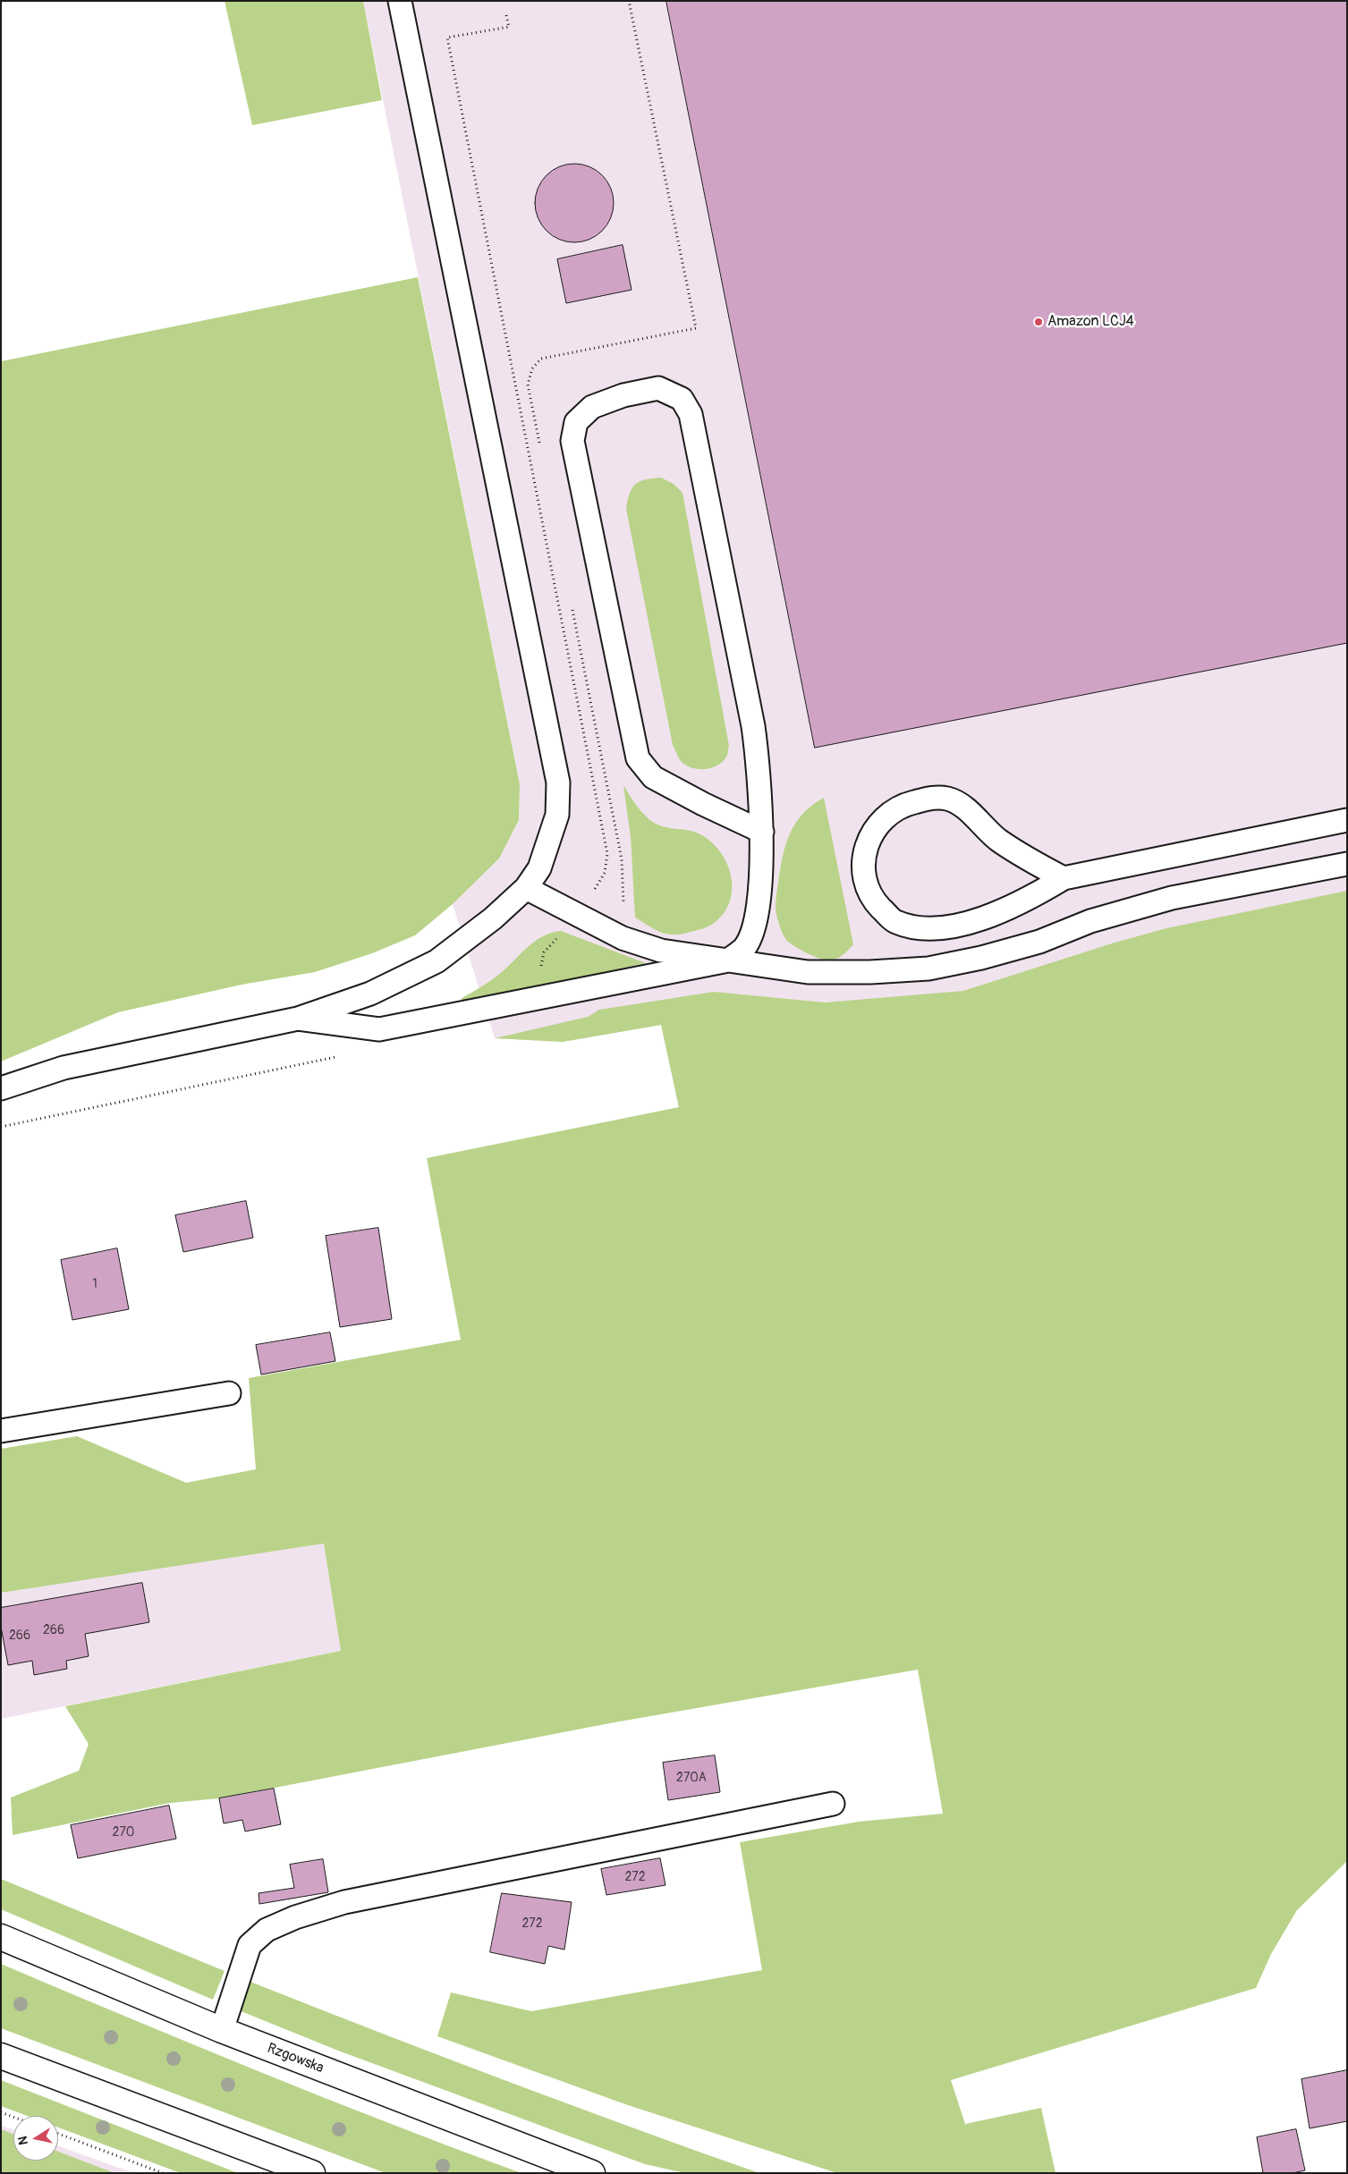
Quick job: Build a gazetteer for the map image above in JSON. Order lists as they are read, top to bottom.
{
  "streets": {
    "main road": ["Rzgowska"]
  },
  "places": ["Amazon LCJ4"],
  "house_numbers": [
    "1",
    "266",
    "266",
    "270A",
    "270",
    "272",
    "272"
  ],
  "north": "left"
}
